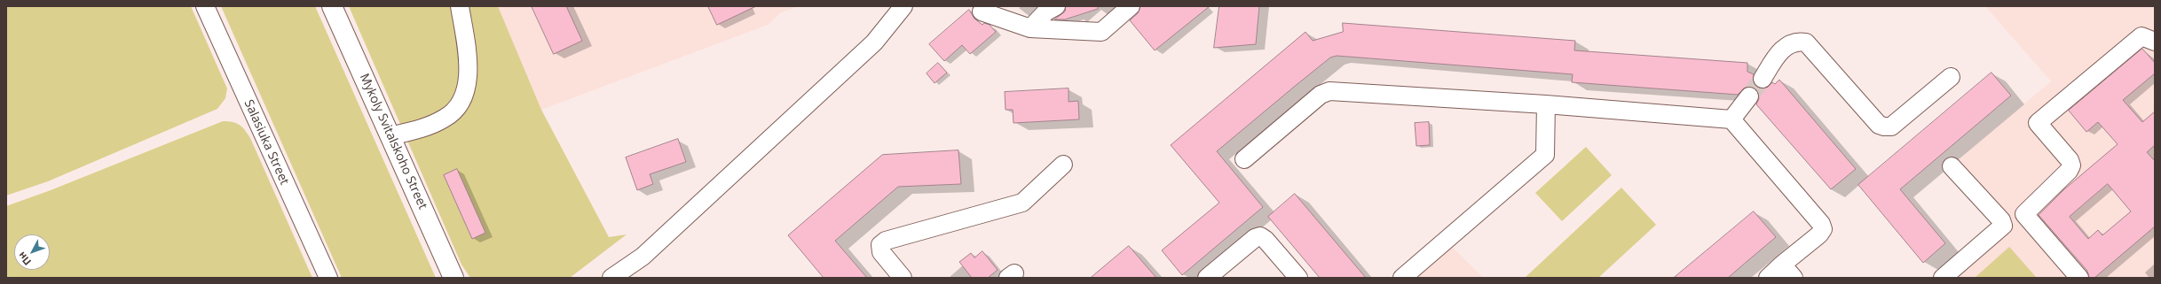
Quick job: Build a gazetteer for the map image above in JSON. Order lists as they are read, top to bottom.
{
  "streets": {
    "main road": ["Mykoly Svitalskoho Street"],
    "street": ["Salasiuka Street"]
  },
  "north": "bottom left"
}
